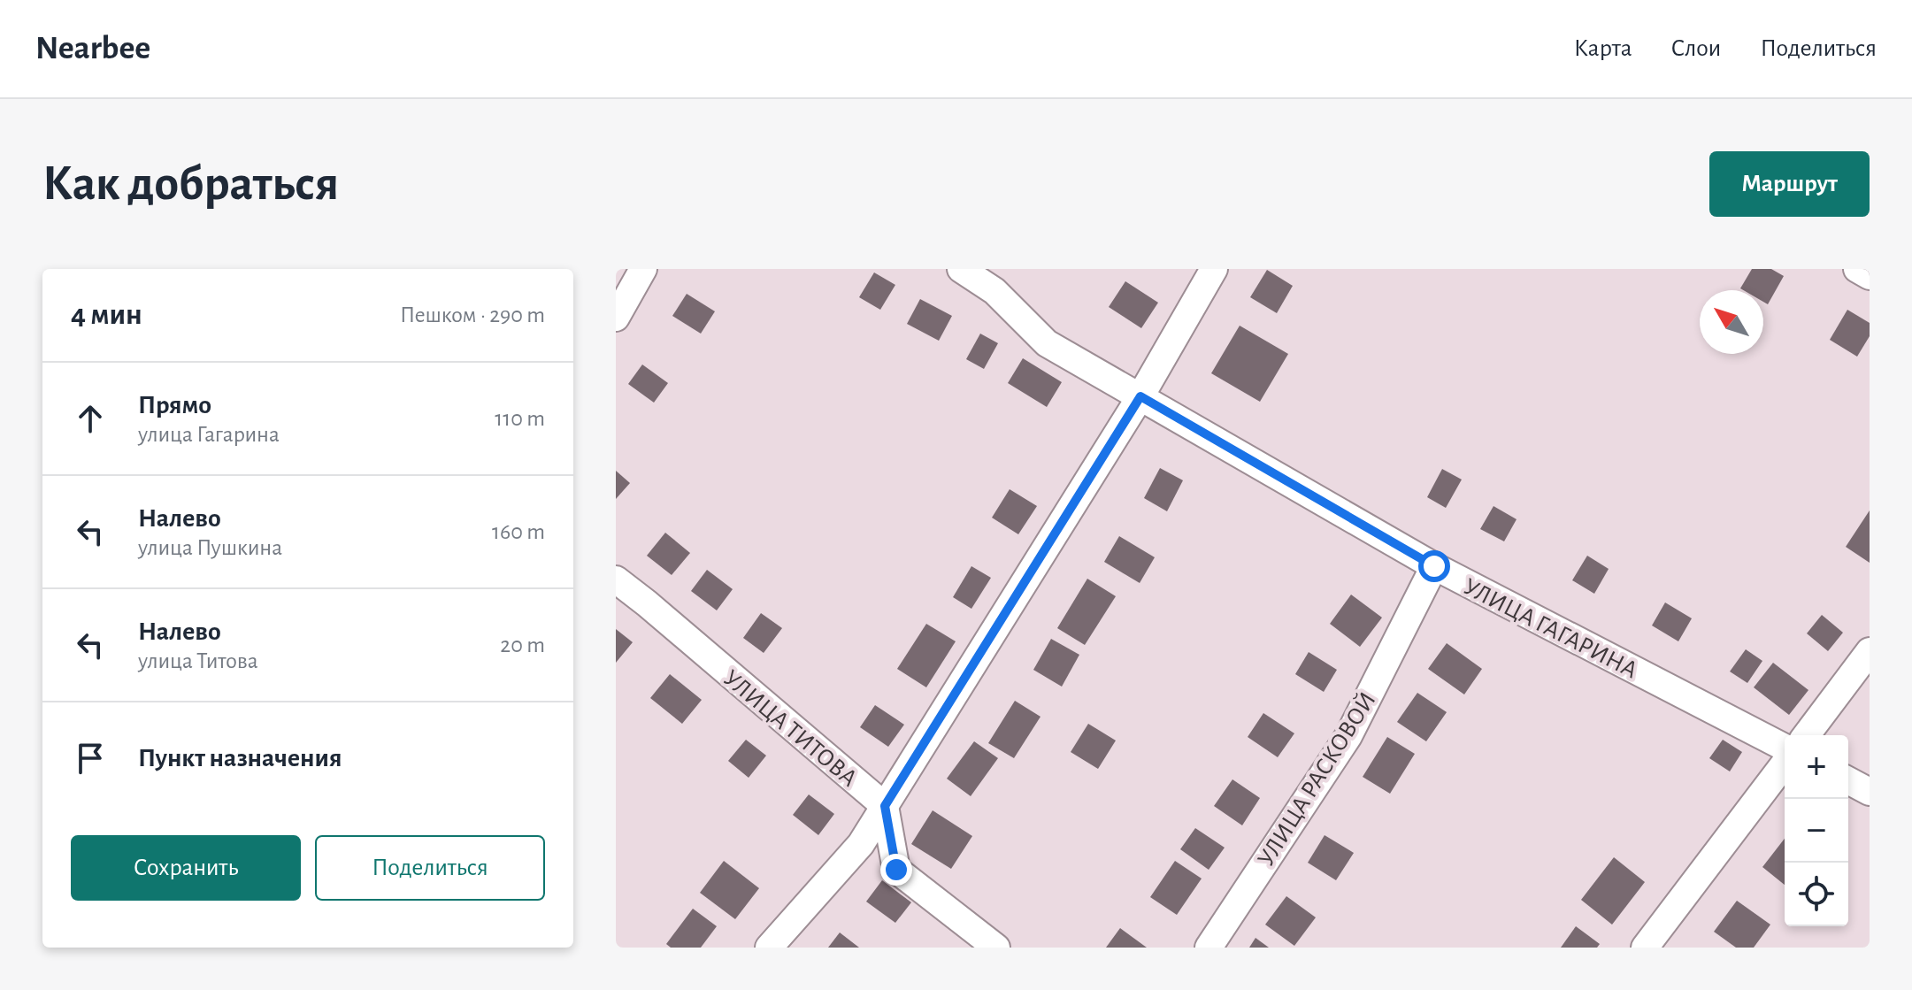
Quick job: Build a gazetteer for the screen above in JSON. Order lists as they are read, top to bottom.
{
  "streets": {
    "street": ["УЛИЦА ГАГАРИНА", "УЛИЦА ТИТОВА", "УЛИЦА РАСКОВОЙ"]
  },
  "crossings": [
    ["УЛИЦА ГАГАРИНА", "УЛИЦА РАСКОВОЙ"]
  ],
  "north": "top left",
  "page": {
    "header": "Nearbee",
    "nav": ["Карта", "Слои", "Поделиться"],
    "buttons": [
      "Маршрут",
      ["Сохранить", "Поделиться"]
    ],
    "title": "Как добраться",
    "heading": ["4 мин", "Пешком · 290 m"],
    "list": [
      ["Прямо", "улица Гагарина", "110 m"],
      ["Налево", "улица Пушкина", "160 m"],
      ["Налево", "улица Титова", "20 m"],
      "Пункт назначения"
    ],
    "map_buttons": ["+", "−"]
  }
}
